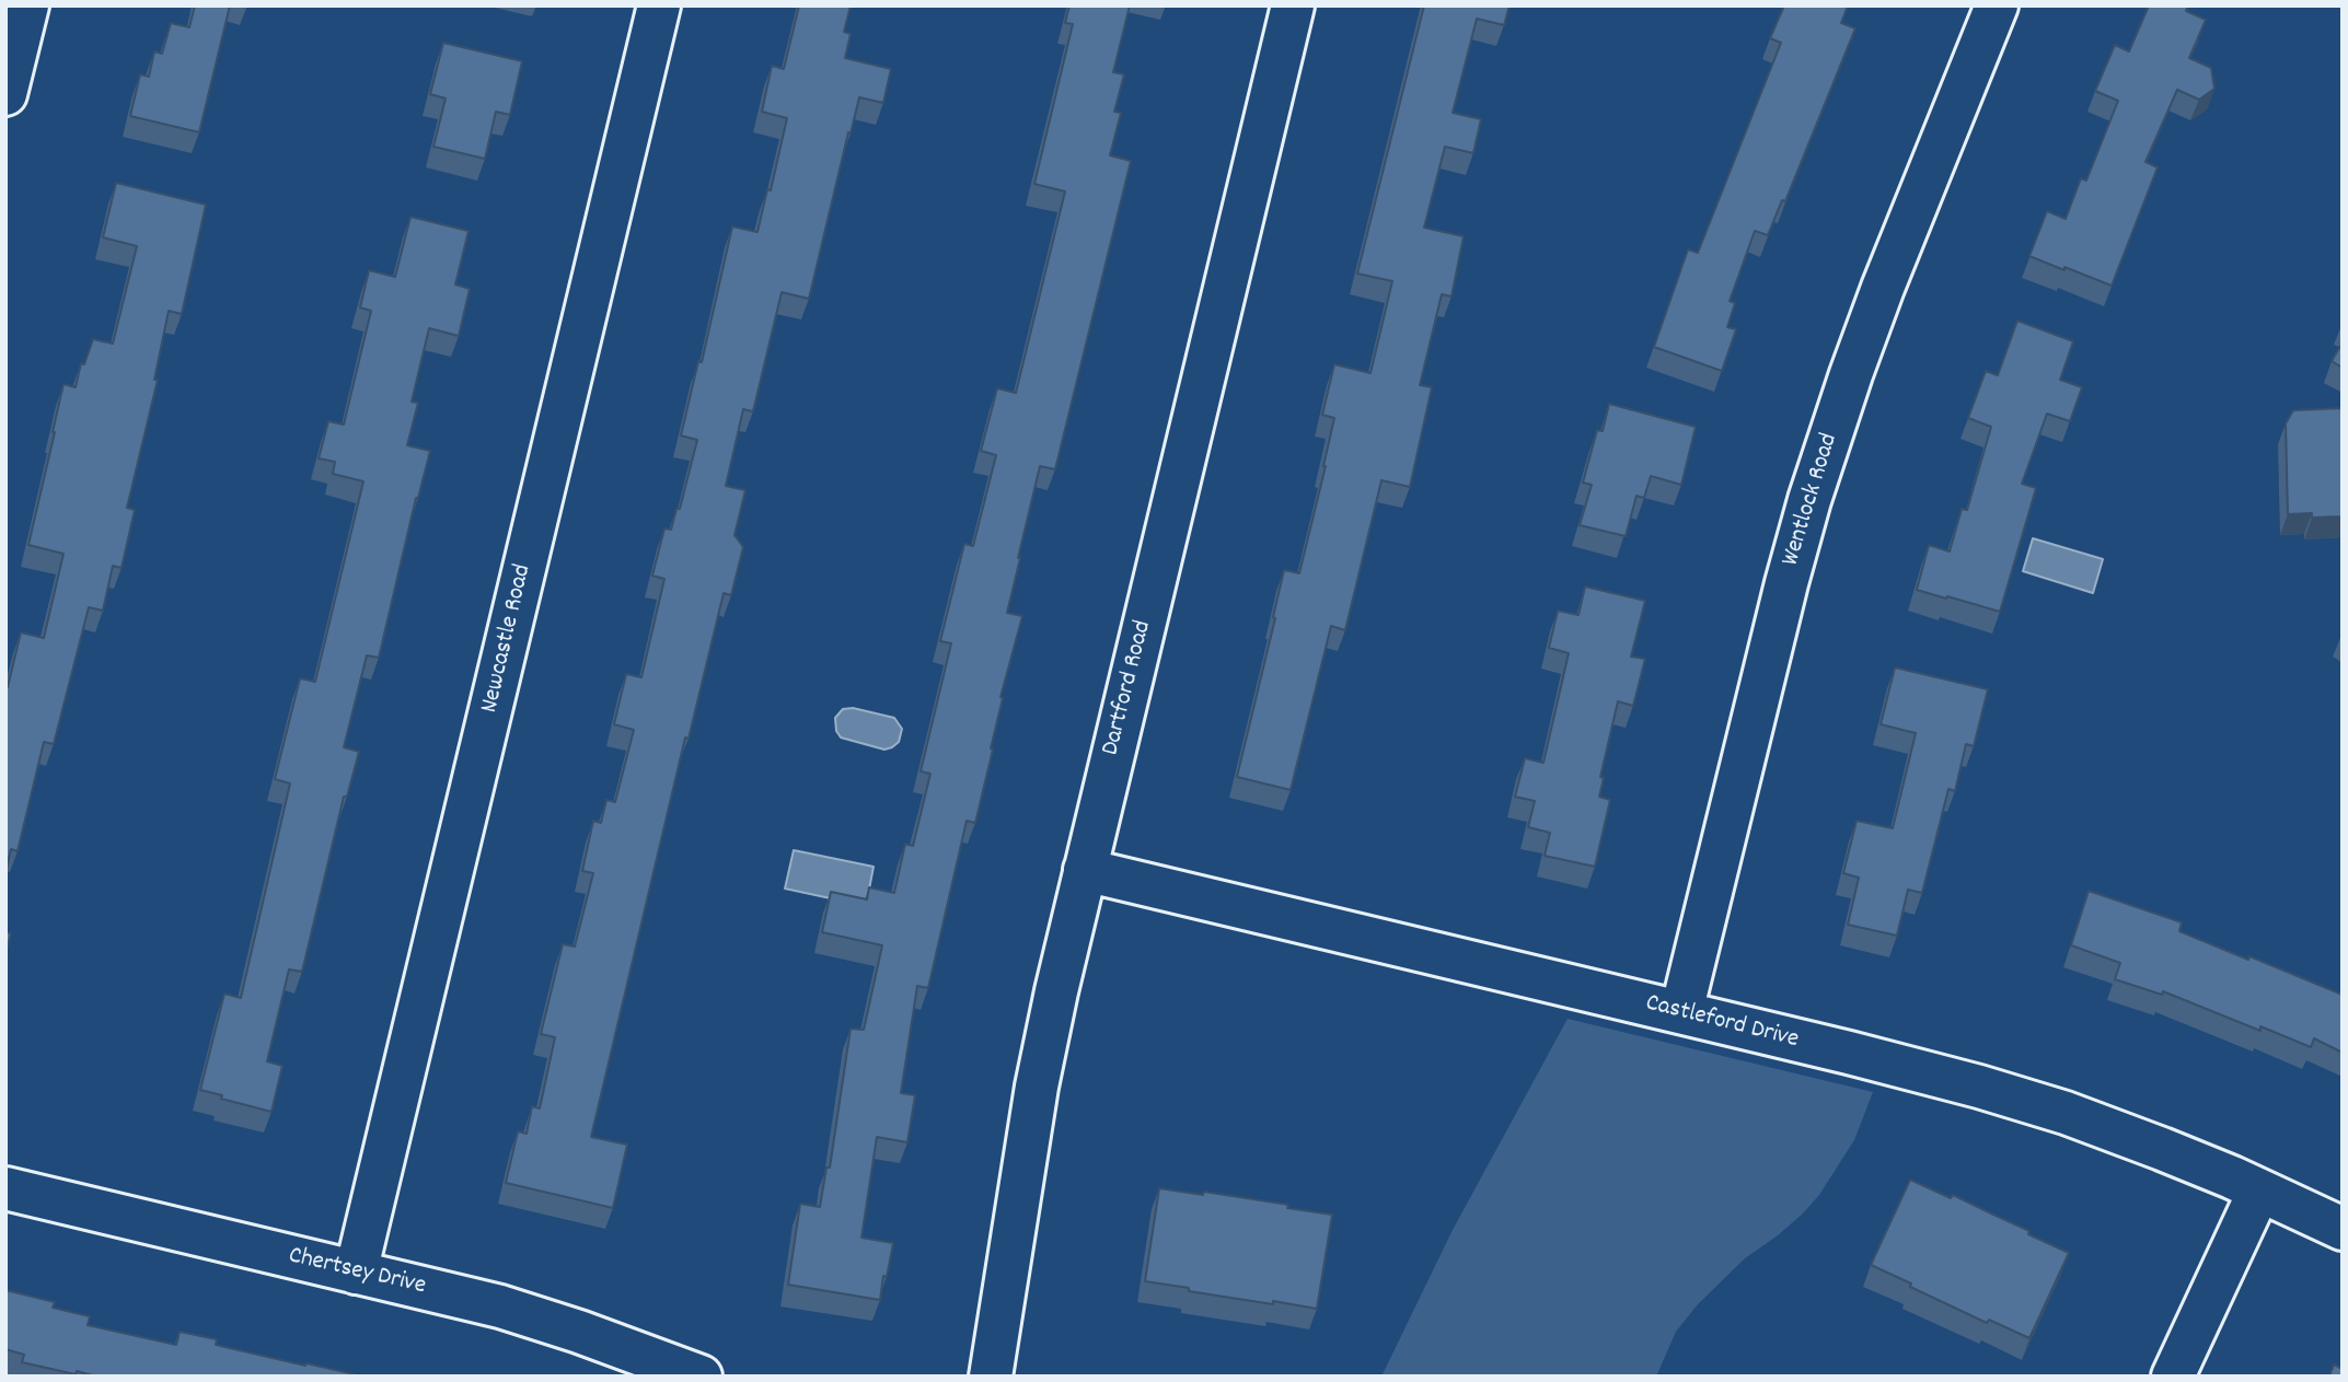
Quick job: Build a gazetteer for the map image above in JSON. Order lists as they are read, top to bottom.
{
  "streets": {
    "street": [
      "Wentlock Road",
      "Newcastle Road",
      "Dartford Road",
      "Castleford Drive",
      "Chertsey Drive"
    ]
  },
  "crossings": [
    ["Wentlock Road", "Castleford Drive"],
    ["Newcastle Road", "Chertsey Drive"],
    ["Dartford Road", "Castleford Drive"]
  ]
}
